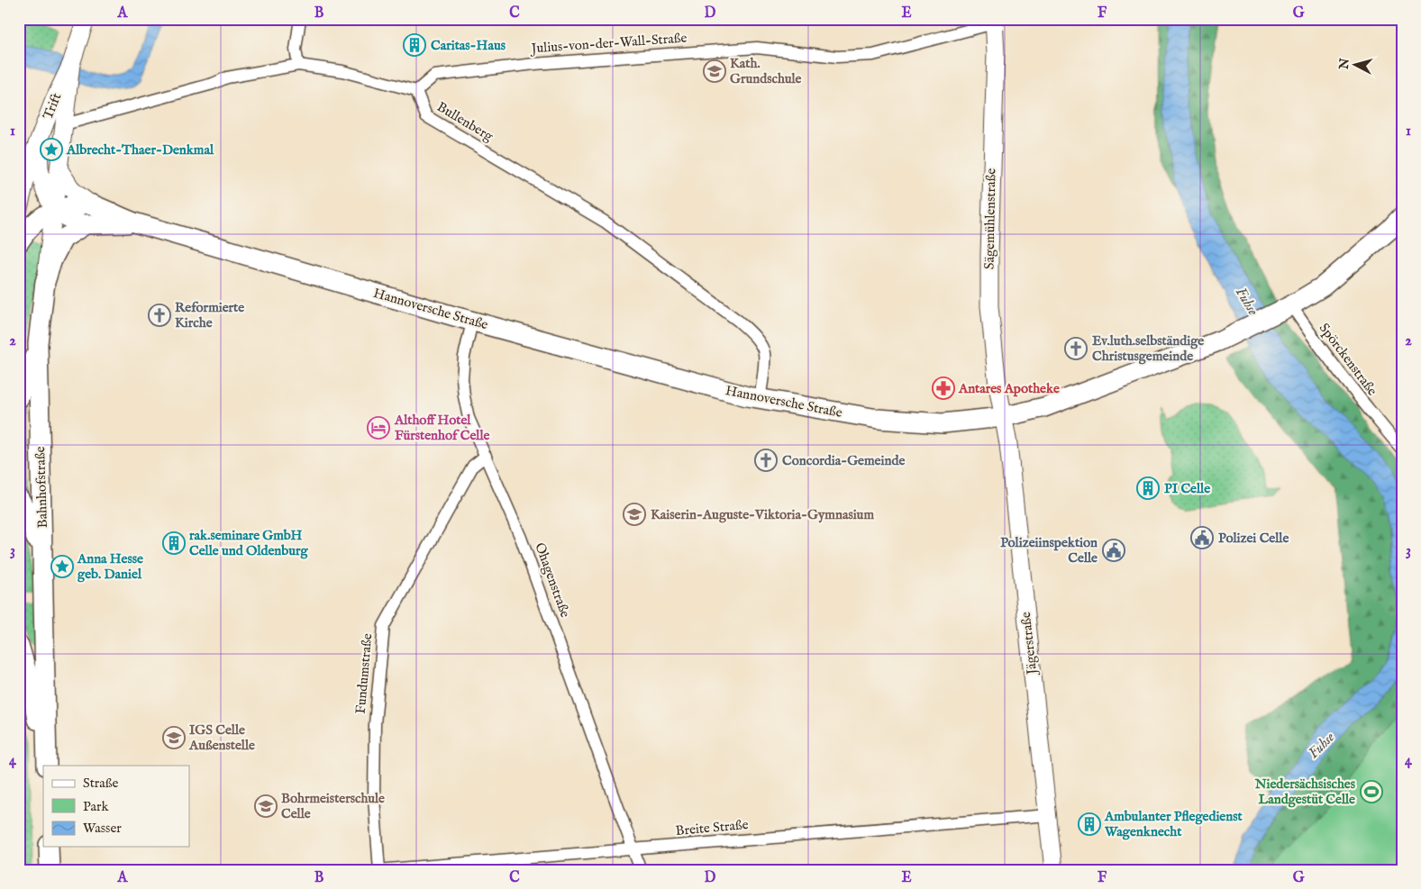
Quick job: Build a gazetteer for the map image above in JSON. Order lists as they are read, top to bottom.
{
  "streets": {
    "main road": ["Hannoversche Straße", "Bahnhofstraße"],
    "street": [
      "Julius-von-der-Wall-Straße",
      "Trift",
      "Bullenberg",
      "Sägemühlenstraße",
      "Spörckenstraße",
      "Ohagenstraße",
      "Jägerstraße",
      "Fundumstraße",
      "Breite Straße"
    ]
  },
  "crossings": [
    ["Julius-von-der-Wall-Straße", "Bullenberg"],
    ["Julius-von-der-Wall-Straße", "Sägemühlenstraße"],
    ["Bullenberg", "Hannoversche Straße"],
    ["Sägemühlenstraße", "Hannoversche Straße"],
    ["Sägemühlenstraße", "Jägerstraße"],
    ["Hannoversche Straße", "Spörckenstraße"],
    ["Hannoversche Straße", "Bahnhofstraße"],
    ["Hannoversche Straße", "Ohagenstraße"],
    ["Hannoversche Straße", "Jägerstraße"],
    ["Ohagenstraße", "Fundumstraße"],
    ["Ohagenstraße", "Breite Straße"],
    ["Jägerstraße", "Breite Straße"],
    ["Fundumstraße", "Breite Straße"]
  ],
  "water": ["Fuhse"],
  "places": {
    "building": [
      "Caritas-Haus",
      "PI Celle",
      "rak.seminare GmbH Celle und Oldenburg",
      "Ambulanter Pflegedienst Wagenknecht"
    ],
    "school or university": [
      "Kath. Grundschule",
      "Kaiserin-Auguste-Viktoria-Gymnasium",
      "IGS Celle Außenstelle",
      "Bohrmeisterschule Celle"
    ],
    "place": ["Albrecht-Thaer-Denkmal", "Anna Hesse geb. Daniel"],
    "church": ["Reformierte Kirche", "Ev.luth.selbständige Christusgemeinde", "Concordia-Gemeinde"],
    "pharmacy": ["Antares Apotheke"],
    "hotel": ["Althoff Hotel Fürstenhof Celle"],
    "public building": ["Polizei Celle", "Polizeiinspektion Celle"],
    "sports": ["Niedersächsisches Landgestüt Celle"]
  },
  "legend": ["Straße", "Park", "Wasser"],
  "north": "left",
  "grid": {
    "columns": [
      "A",
      "B",
      "C",
      "D",
      "E",
      "F",
      "G"
    ],
    "rows": [
      "1",
      "2",
      "3",
      "4"
    ]
  }
}
